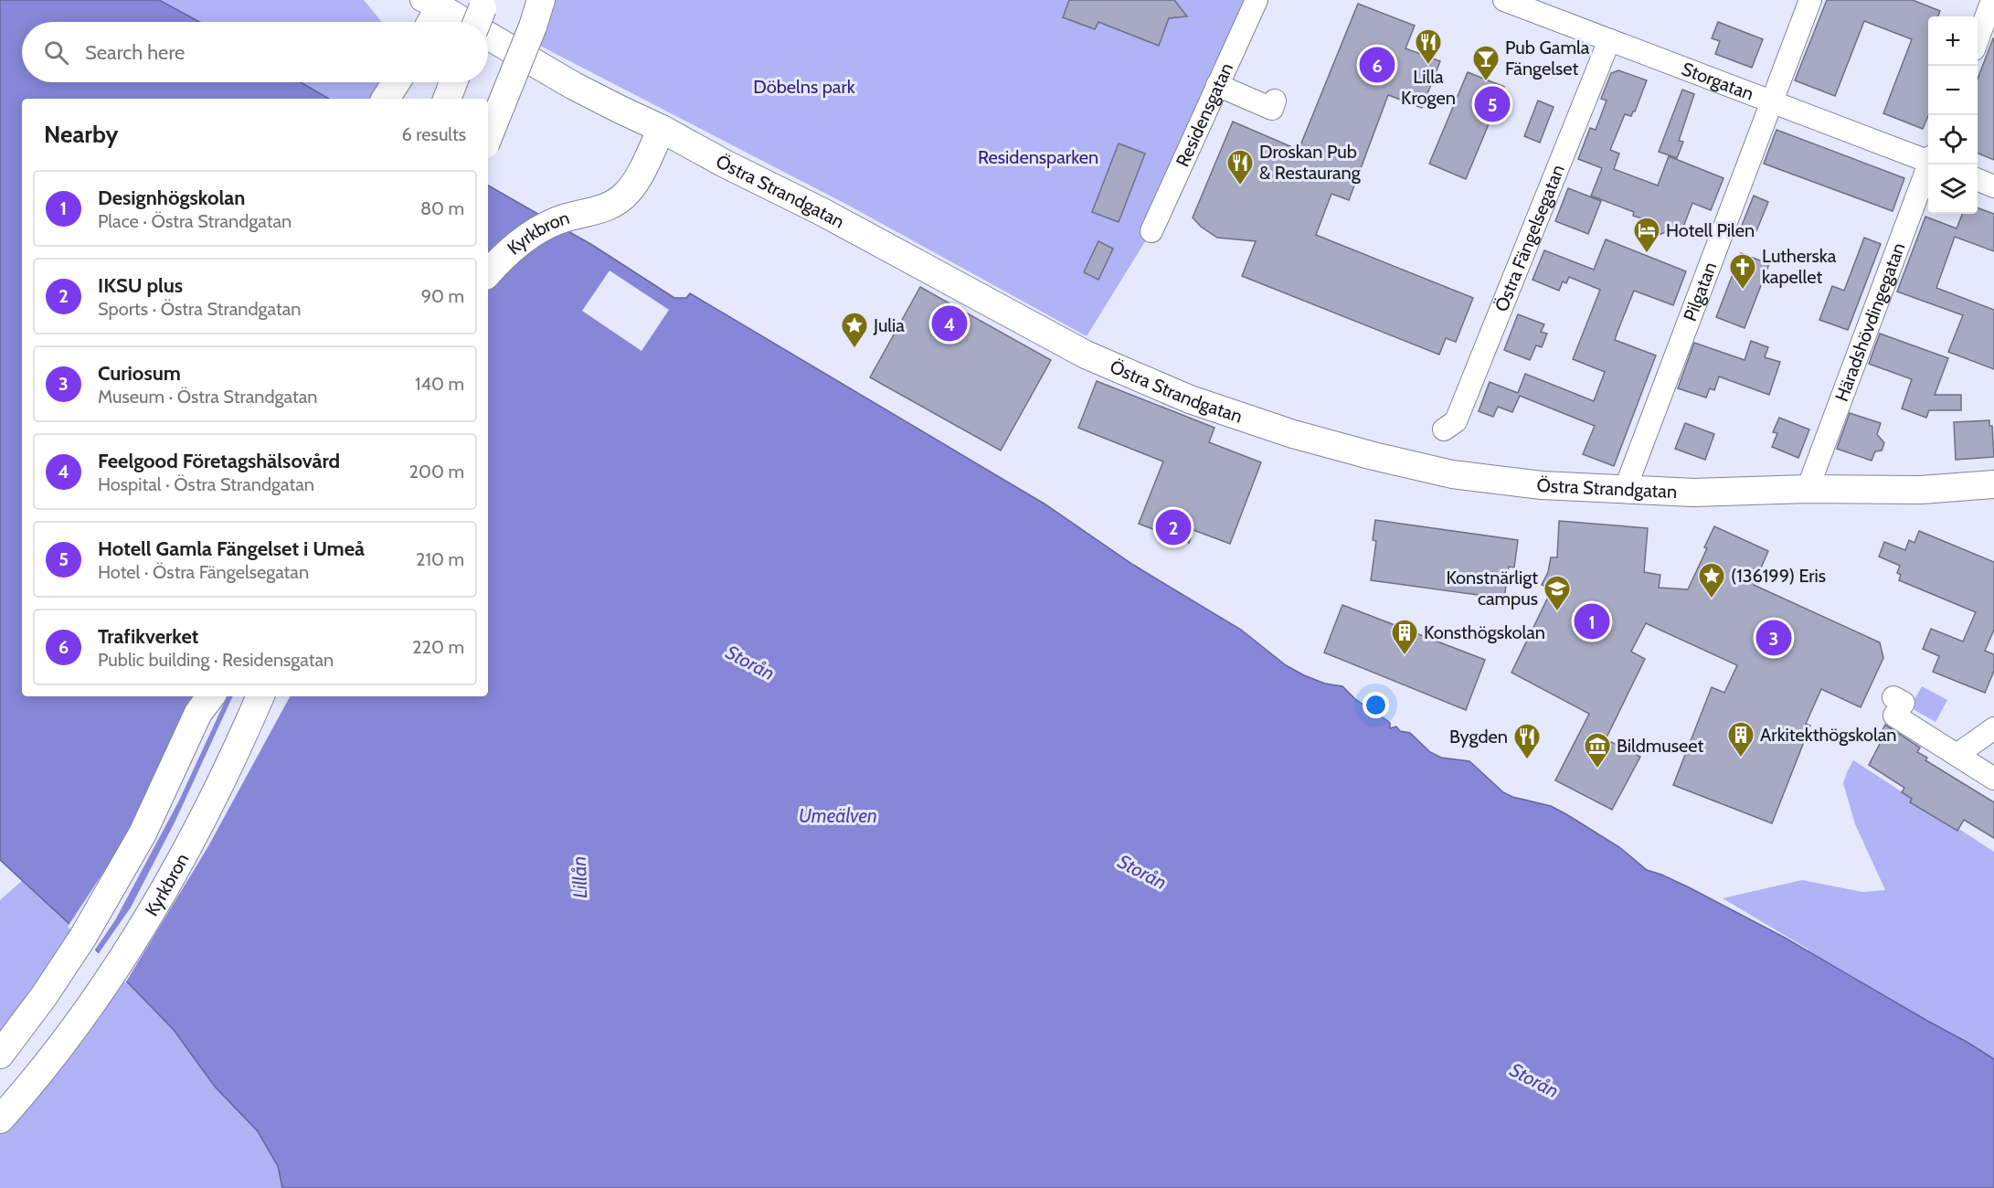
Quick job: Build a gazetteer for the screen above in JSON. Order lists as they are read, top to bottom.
{
  "streets": {
    "street": [
      "Storgatan",
      "Residensgatan",
      "Östra Strandgatan",
      "Kyrkbron",
      "Östra Fängelsegatan",
      "Pilgatan",
      "Häradshövdingegatan"
    ]
  },
  "crossings": [
    ["Storgatan", "Östra Fängelsegatan"],
    ["Storgatan", "Pilgatan"],
    ["Östra Strandgatan", "Kyrkbron"],
    ["Östra Strandgatan", "Pilgatan"],
    ["Östra Strandgatan", "Häradshövdingegatan"]
  ],
  "water": ["Storån", "Umeälven", "Lillån"],
  "parks": ["Döbelns park", "Residensparken"],
  "places": {
    "restaurant": ["Lilla Krogen", "Droskan Pub & Restaurang", "Bygden"],
    "bar": ["Pub Gamla Fängelset"],
    "hotel": ["Hotell Pilen"],
    "church": ["Lutherska kapellet"],
    "place": ["Julia", "(136199) Eris"],
    "school or university": ["Konstnärligt campus"],
    "building": ["Konsthögskolan", "Arkitekthögskolan"],
    "museum": ["Bildmuseet"]
  },
  "page": {
    "map_buttons": ["+", "−"],
    "search": "Search here",
    "pins": [
      "6",
      "5",
      "4",
      "2",
      "1",
      "3"
    ],
    "heading": ["Nearby", "6 results"],
    "list": [
      {
        "mark": "1",
        "name": "Designhögskolan",
        "note": "Place · Östra Strandgatan",
        "value": "80 m"
      },
      {
        "mark": "2",
        "name": "IKSU plus",
        "note": "Sports · Östra Strandgatan",
        "value": "90 m"
      },
      {
        "mark": "3",
        "name": "Curiosum",
        "note": "Museum · Östra Strandgatan",
        "value": "140 m"
      },
      {
        "mark": "4",
        "name": "Feelgood Företagshälsovård",
        "note": "Hospital · Östra Strandgatan",
        "value": "200 m"
      },
      {
        "mark": "5",
        "name": "Hotell Gamla Fängelset i Umeå",
        "note": "Hotel · Östra Fängelsegatan",
        "value": "210 m"
      },
      {
        "mark": "6",
        "name": "Trafikverket",
        "note": "Public building · Residensgatan",
        "value": "220 m"
      }
    ]
  }
}
